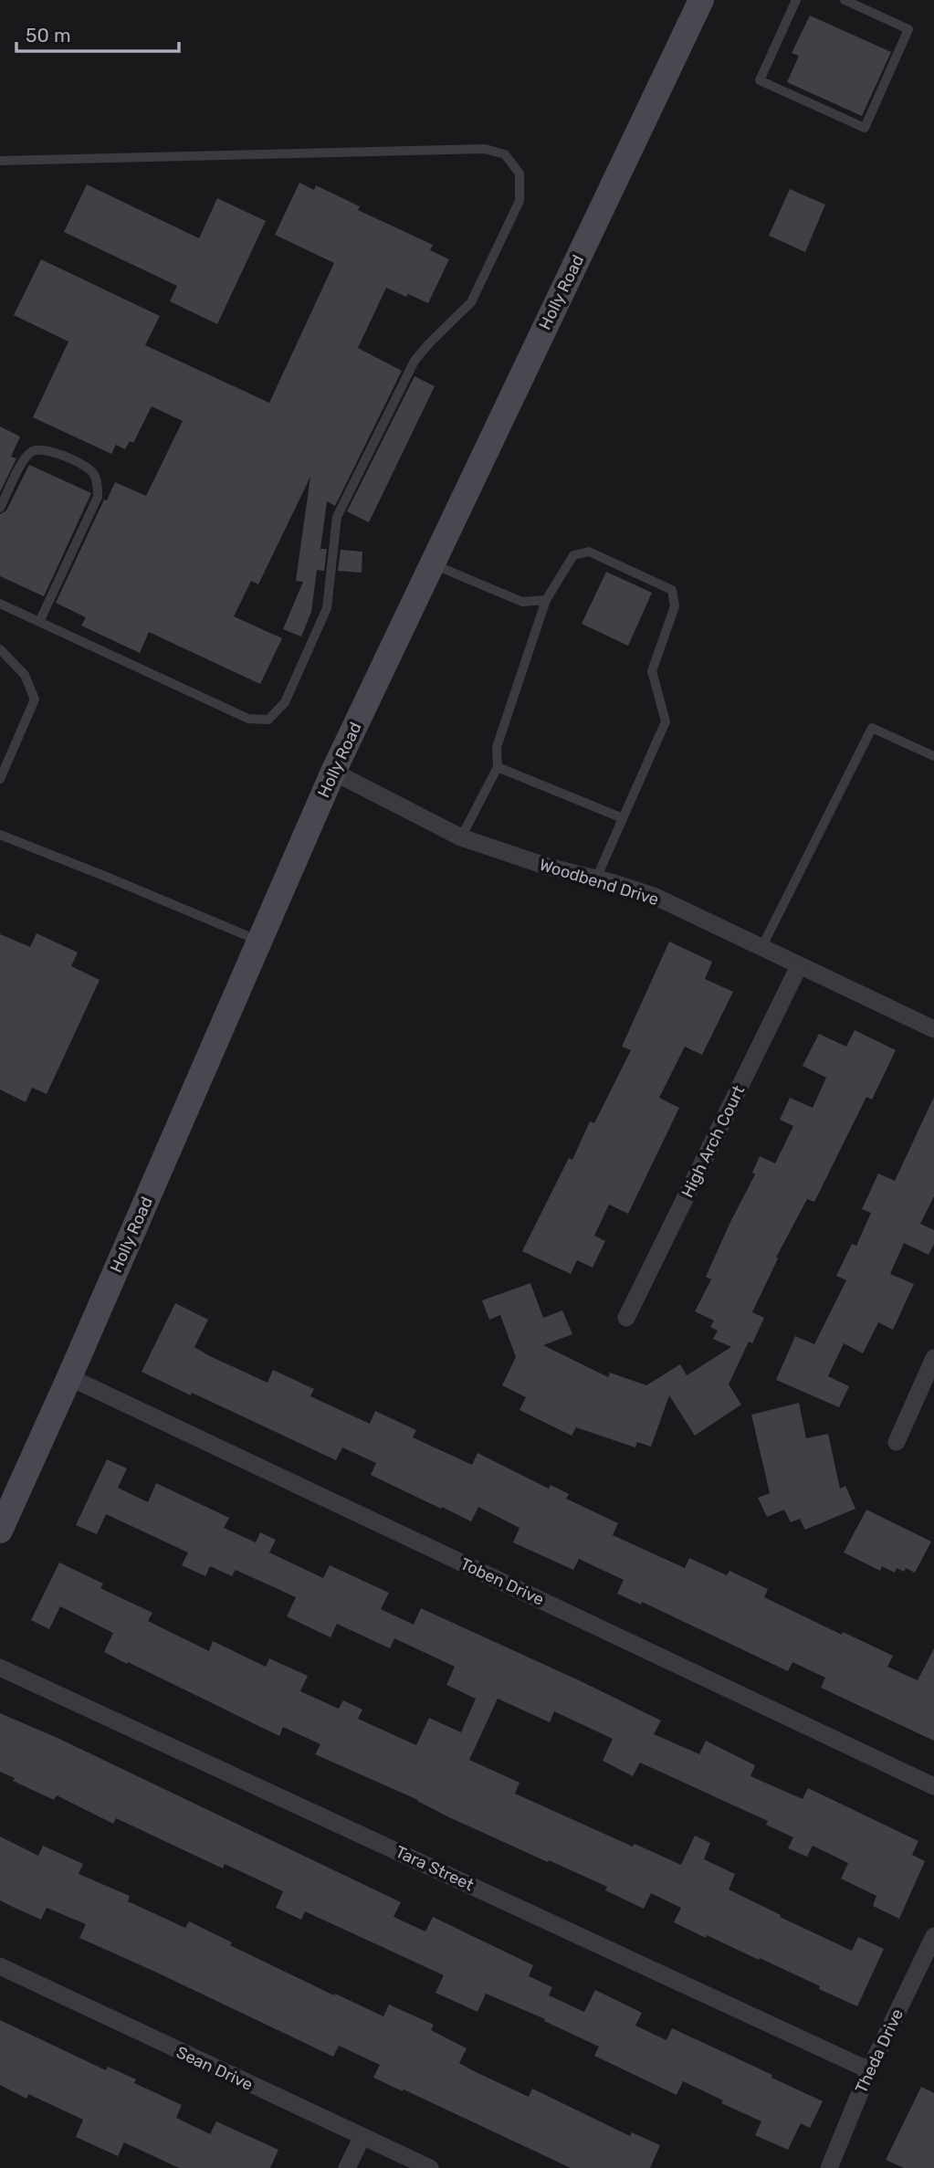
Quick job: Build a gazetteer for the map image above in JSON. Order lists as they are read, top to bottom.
{
  "streets": {
    "main road": ["Holly Road"],
    "street": [
      "Woodbend Drive",
      "High Arch Court",
      "Toben Drive",
      "Tara Street",
      "Theda Drive",
      "Sean Drive"
    ]
  },
  "crossings": [
    ["Holly Road", "Woodbend Drive"],
    ["Holly Road", "Toben Drive"],
    ["Woodbend Drive", "High Arch Court"],
    ["Tara Street", "Theda Drive"]
  ],
  "scale_bar": "50 m"
}
